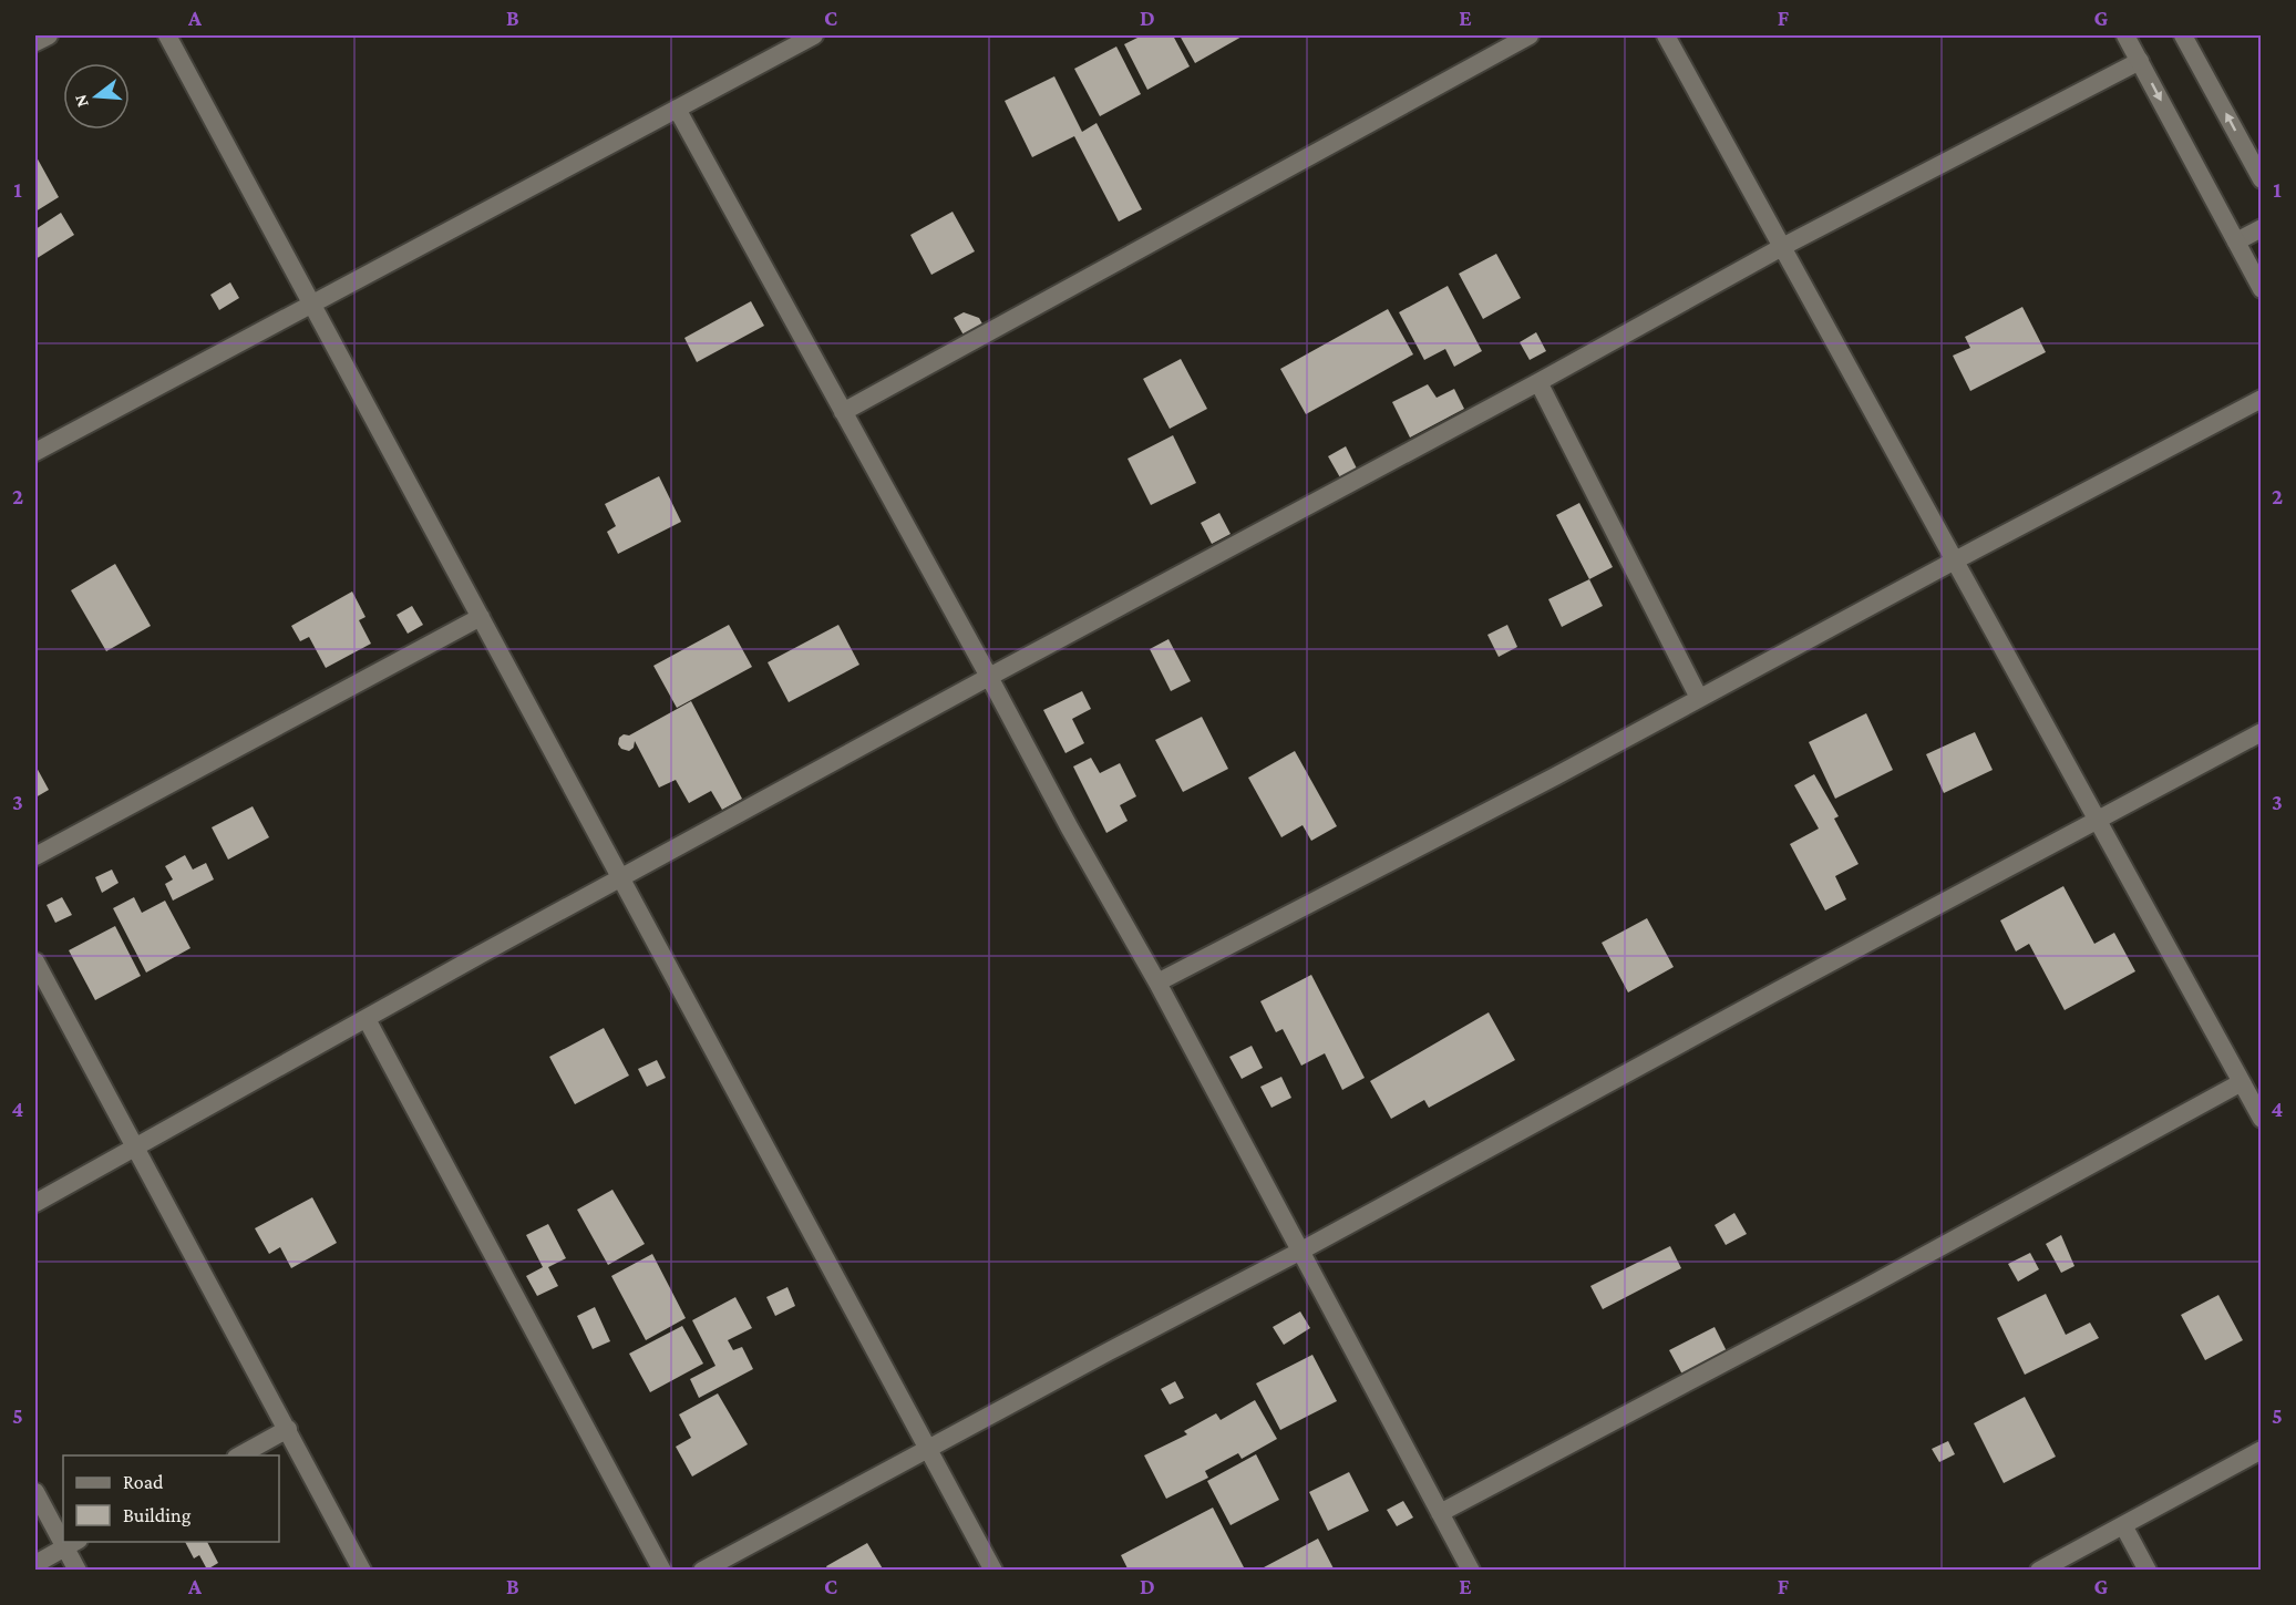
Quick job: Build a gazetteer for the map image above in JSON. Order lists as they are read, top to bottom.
{
  "legend": ["Road", "Building"],
  "north": "left",
  "grid": {
    "columns": [
      "A",
      "B",
      "C",
      "D",
      "E",
      "F",
      "G"
    ],
    "rows": [
      "1",
      "2",
      "3",
      "4",
      "5"
    ]
  }
}
